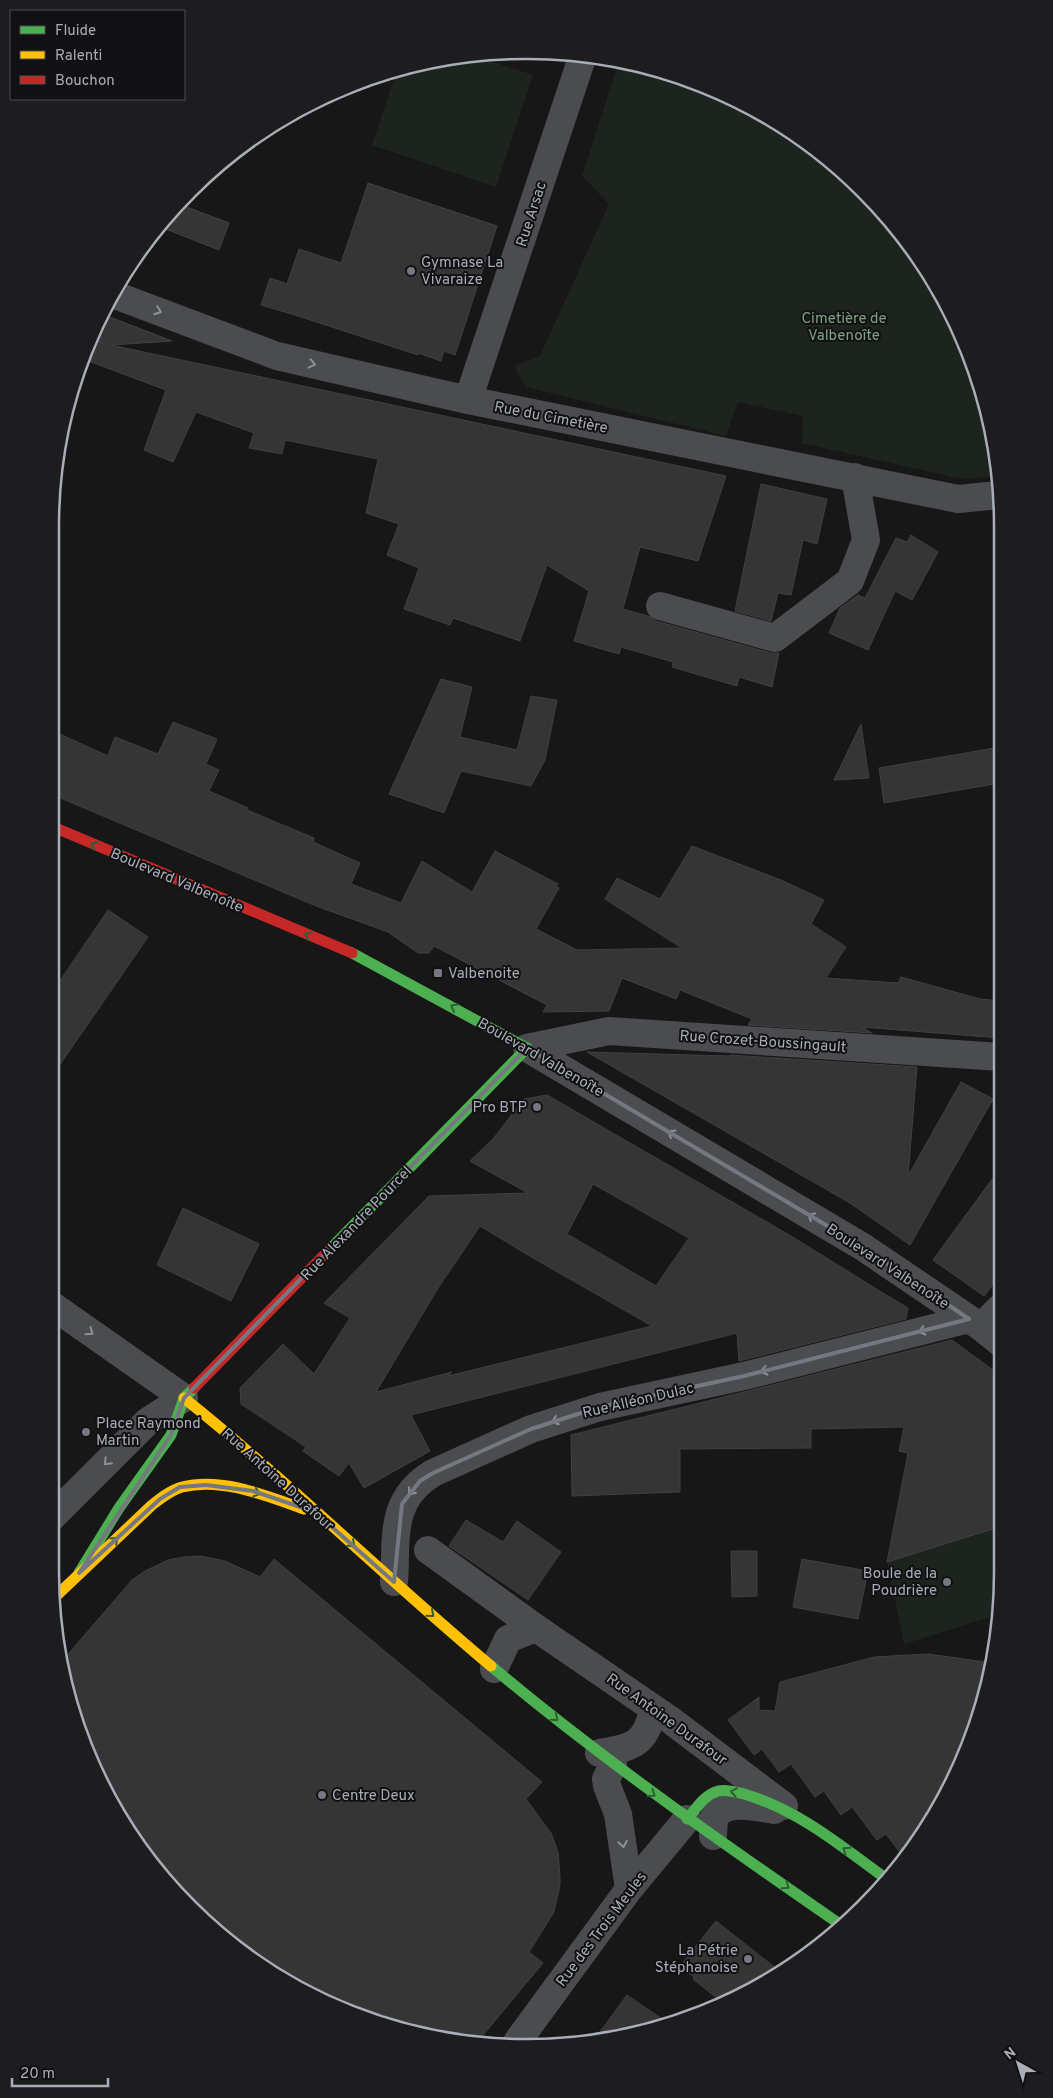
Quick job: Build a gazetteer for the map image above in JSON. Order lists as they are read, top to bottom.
{
  "streets": {
    "street": [
      "Rue Arsac",
      "Rue du Cimetière",
      "Boulevard Valbenoîte",
      "Rue Crozet-Boussingault",
      "Rue Alexandre Pourcel",
      "Rue Alléon Dulac",
      "Rue Antoine Durafour",
      "Rue des Trois Meules"
    ]
  },
  "crossings": [
    ["Rue Arsac", "Rue du Cimetière"],
    ["Boulevard Valbenoîte", "Rue Crozet-Boussingault"],
    ["Boulevard Valbenoîte", "Rue Alexandre Pourcel"],
    ["Boulevard Valbenoîte", "Rue Alléon Dulac"],
    ["Rue Crozet-Boussingault", "Rue Alexandre Pourcel"],
    ["Rue Alexandre Pourcel", "Rue Antoine Durafour"],
    ["Rue Alléon Dulac", "Rue Antoine Durafour"],
    ["Rue Antoine Durafour", "Rue des Trois Meules"]
  ],
  "one_way": ["Rue du Cimetière", "Boulevard Valbenoîte", "Rue Alléon Dulac"],
  "parks": ["Cimetière de Valbenoîte"],
  "places": {
    "other": [
      "Gymnase La Vivaraize",
      "Pro BTP",
      "Place Raymond Martin",
      "Boule de la Poudrière",
      "Centre Deux",
      "La Pétrie Stéphanoise"
    ],
    "transit": ["Valbenoite"]
  },
  "legend": ["Fluide", "Ralenti", "Bouchon"],
  "scale_bar": "20 m",
  "north": "top left"
}
